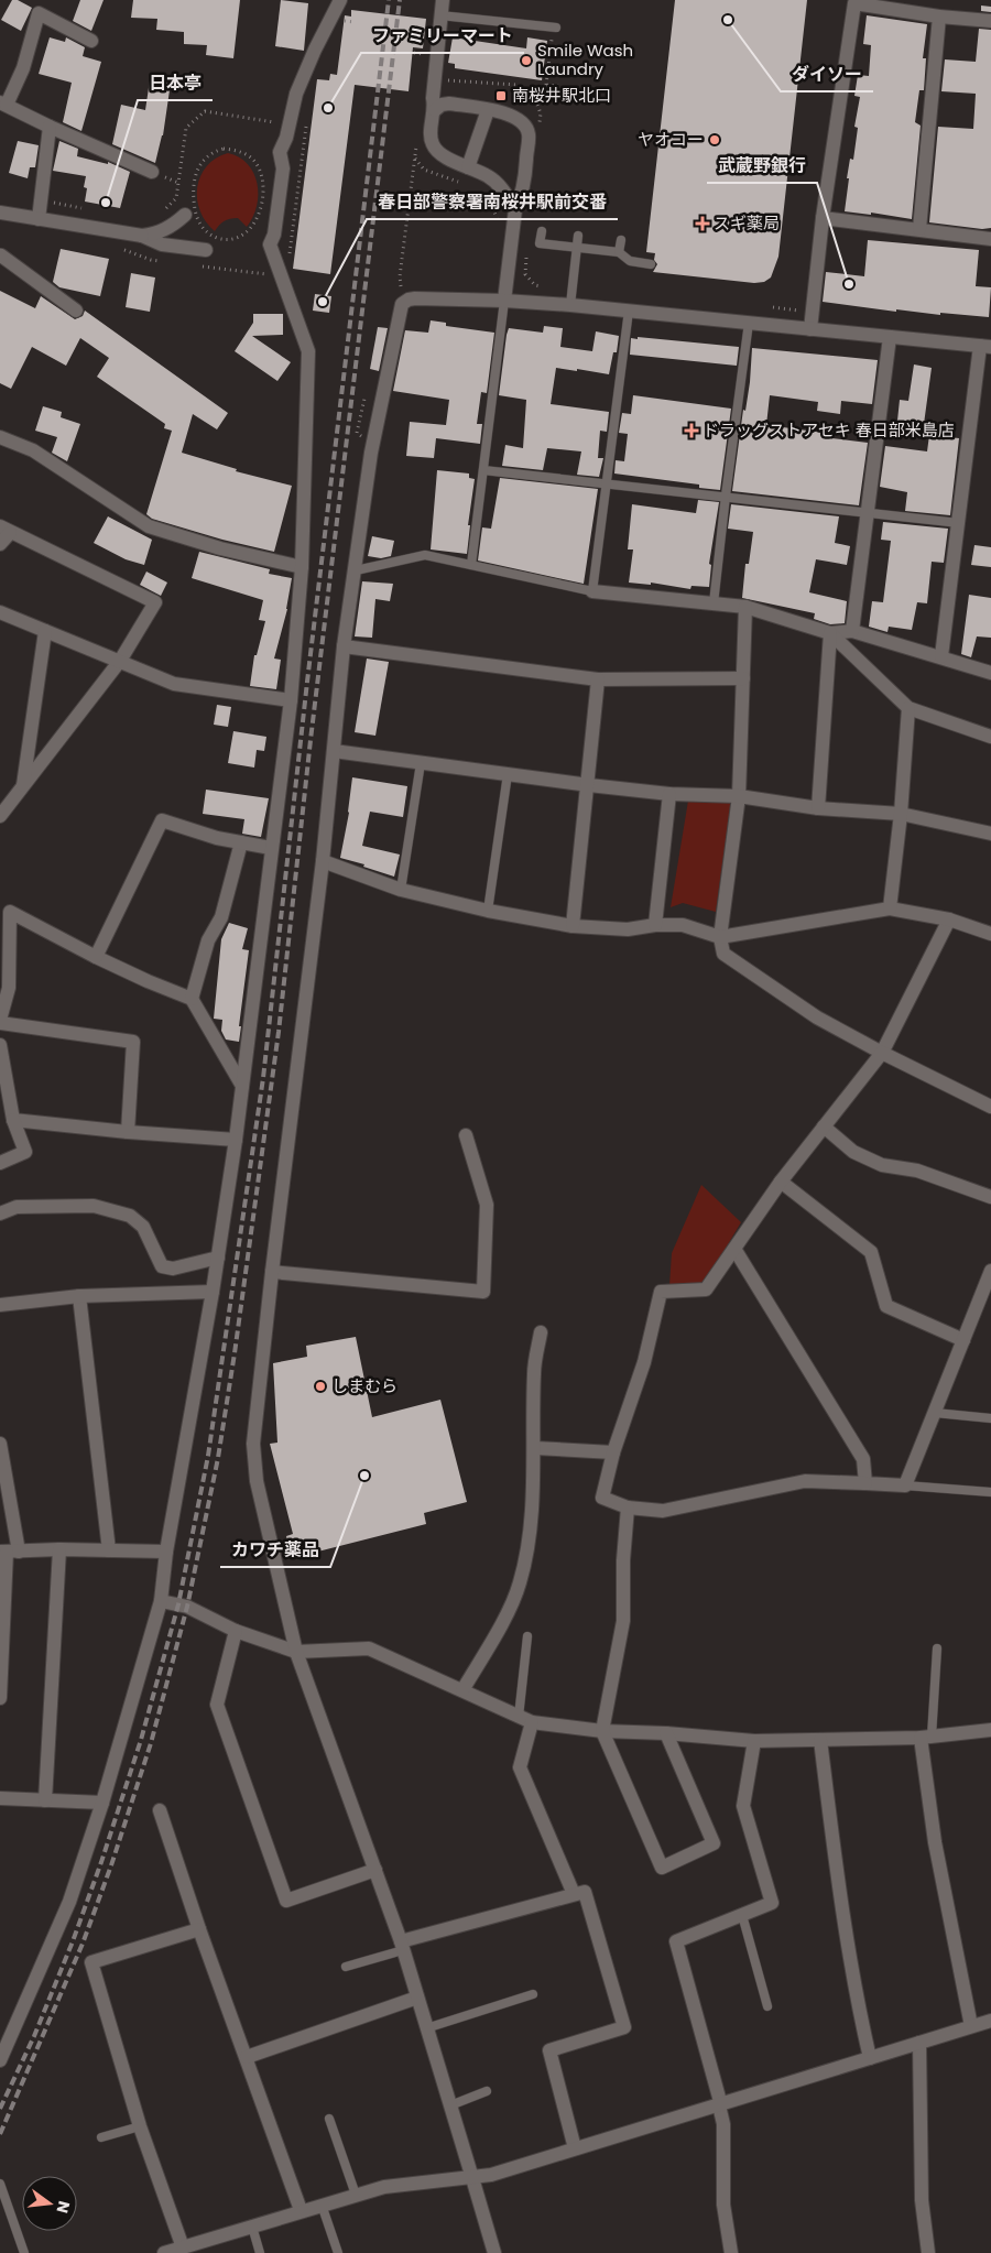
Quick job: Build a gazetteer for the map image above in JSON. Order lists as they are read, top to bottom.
{
  "places": {
    "other": [
      "ダイソー",
      "Smile Wash Laundry",
      "ファミリーマート",
      "ヤオコー",
      "日本亭",
      "武蔵野銀行",
      "春日部警察署南桜井駅前交番",
      "しまむら",
      "カワチ薬品"
    ],
    "transit": ["南桜井駅北口"],
    "health": ["スギ薬局", "ドラッグストアセキ 春日部米島店"]
  },
  "north": "right"
}
